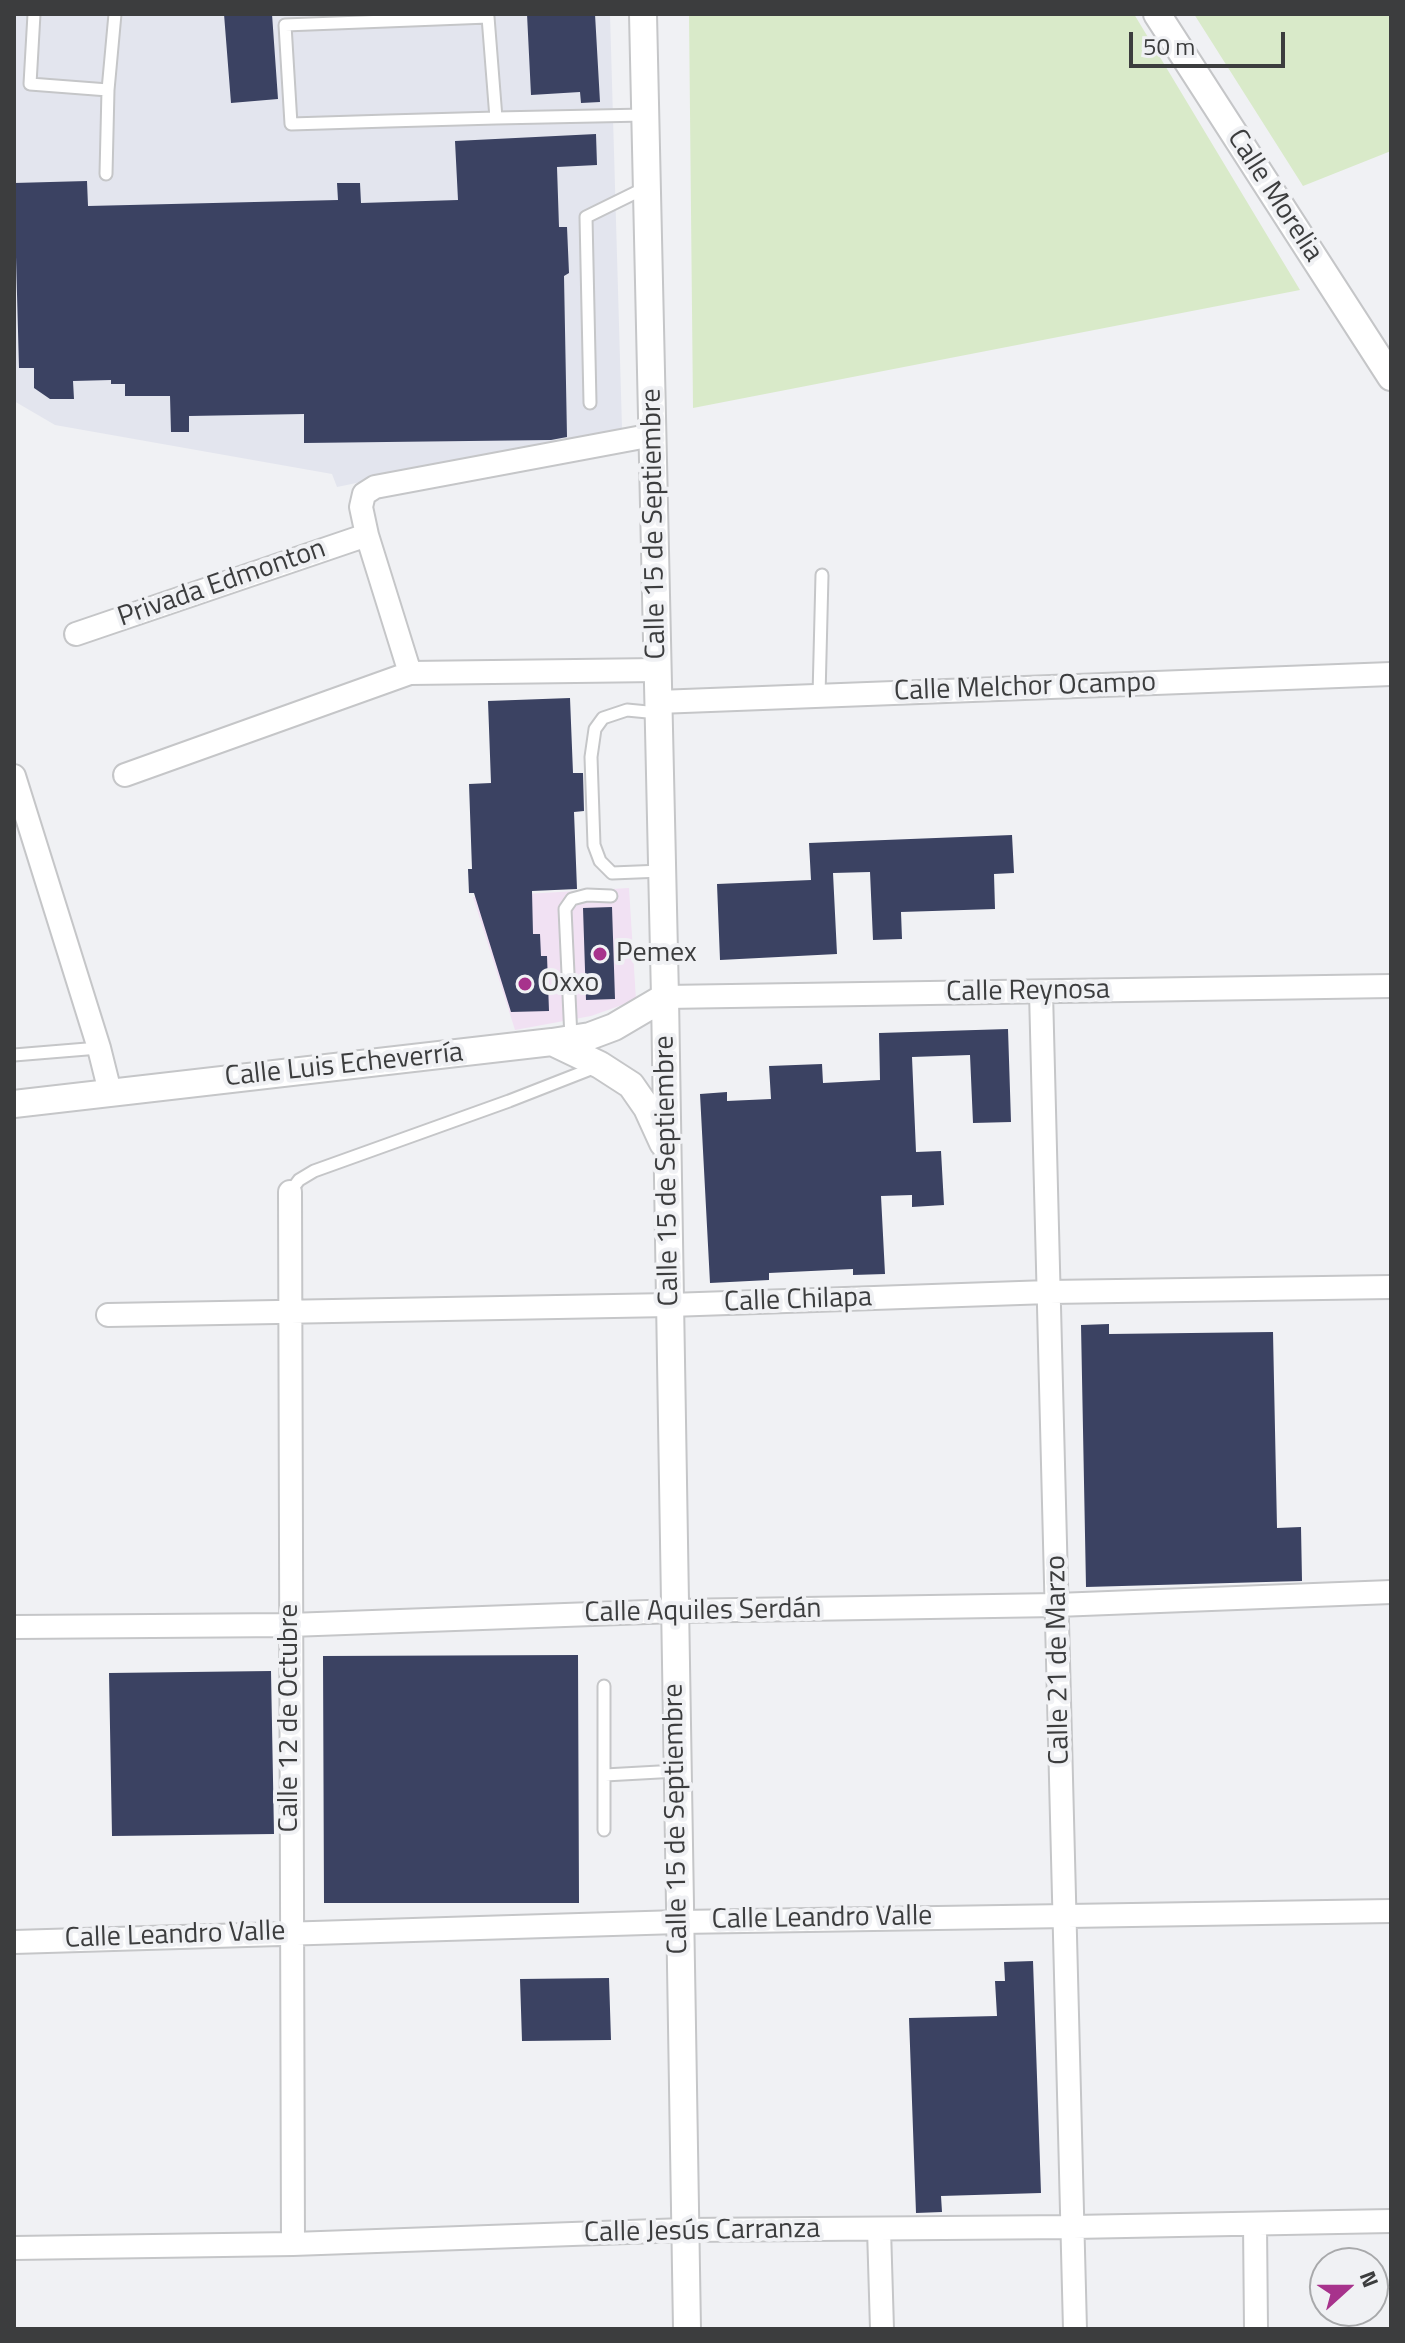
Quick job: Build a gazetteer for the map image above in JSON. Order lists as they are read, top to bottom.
{
  "streets": {
    "street": [
      "Calle Morelia",
      "Calle 15 de Septiembre",
      "Privada Edmonton",
      "Calle Melchor Ocampo",
      "Calle Reynosa",
      "Calle Luis Echeverría",
      "Calle Chilapa",
      "Calle Aquiles Serdán",
      "Calle 21 de Marzo",
      "Calle 12 de Octubre",
      "Calle Leandro Valle",
      "Calle Jesús Carranza"
    ]
  },
  "crossings": [
    ["Calle 15 de Septiembre", "Calle Melchor Ocampo"],
    ["Calle 15 de Septiembre", "Calle Reynosa"],
    ["Calle 15 de Septiembre", "Calle Luis Echeverría"],
    ["Calle 15 de Septiembre", "Calle Chilapa"],
    ["Calle 15 de Septiembre", "Calle Aquiles Serdán"],
    ["Calle 15 de Septiembre", "Calle Leandro Valle"],
    ["Calle 15 de Septiembre", "Calle Jesús Carranza"],
    ["Calle Reynosa", "Calle Luis Echeverría"],
    ["Calle Reynosa", "Calle 21 de Marzo"],
    ["Calle Chilapa", "Calle 21 de Marzo"],
    ["Calle Chilapa", "Calle 12 de Octubre"],
    ["Calle Aquiles Serdán", "Calle 21 de Marzo"],
    ["Calle Aquiles Serdán", "Calle 12 de Octubre"],
    ["Calle 21 de Marzo", "Calle Leandro Valle"],
    ["Calle 21 de Marzo", "Calle Jesús Carranza"],
    ["Calle 12 de Octubre", "Calle Leandro Valle"],
    ["Calle 12 de Octubre", "Calle Jesús Carranza"]
  ],
  "places": ["Pemex", "Oxxo"],
  "scale_bar": "50 m",
  "north": "right"
}
